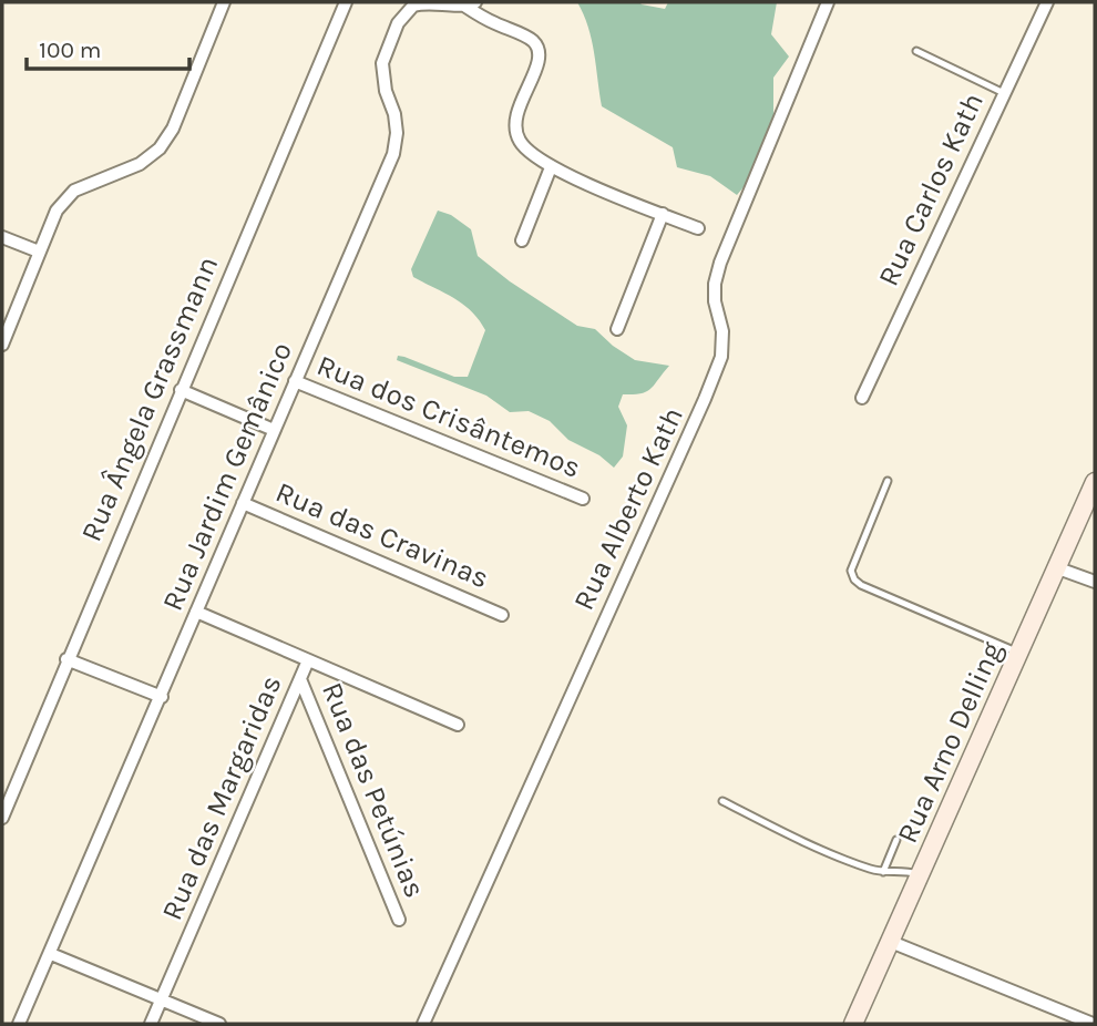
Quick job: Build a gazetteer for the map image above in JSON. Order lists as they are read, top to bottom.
{
  "streets": {
    "street": [
      "Rua Carlos Kath",
      "Rua Ângela Grassmann",
      "Rua dos Crisântemos",
      "Rua Jardim Gemânico",
      "Rua Alberto Kath",
      "Rua das Cravinas",
      "Rua Arno Delling",
      "Rua das Petúnias",
      "Rua das Margaridas"
    ]
  },
  "crossings": [
    ["Rua dos Crisântemos", "Rua Jardim Gemânico"],
    ["Rua Jardim Gemânico", "Rua das Cravinas"],
    ["Rua Jardim Gemânico", "Rua das Margaridas"],
    ["Rua das Petúnias", "Rua das Margaridas"]
  ],
  "scale_bar": "100 m"
}
